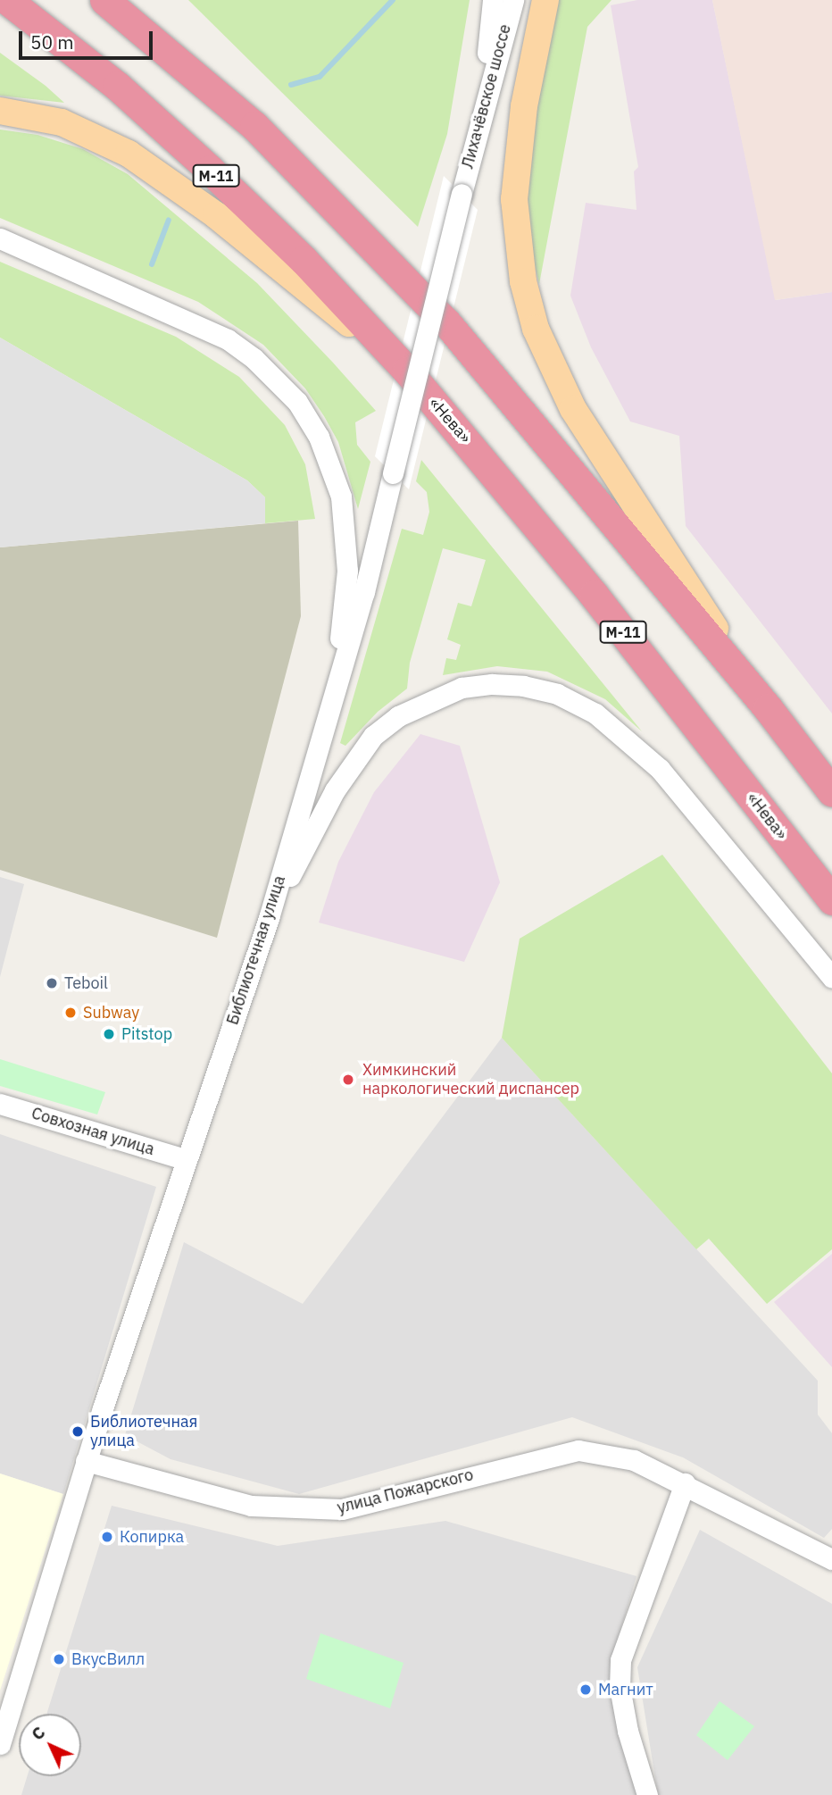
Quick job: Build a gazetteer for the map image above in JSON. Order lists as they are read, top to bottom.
{
  "streets": {
    "highway": ["М-11", "«Нева»"],
    "street": [
      "Лихачёвское шоссе",
      "Библиотечная улица",
      "Совхозная улица",
      "улица Пожарского"
    ]
  },
  "crossings": [
    ["Лихачёвское шоссе", "Библиотечная улица"],
    ["Библиотечная улица", "Совхозная улица"],
    ["Библиотечная улица", "улица Пожарского"]
  ],
  "places": [
    "Teboil",
    "Subway",
    "Pitstop",
    "Химкинский наркологический диспансер",
    "Библиотечная улица",
    "Копирка",
    "ВкусВилл",
    "Магнит"
  ],
  "scale_bar": "50 m",
  "north": "top left"
}
